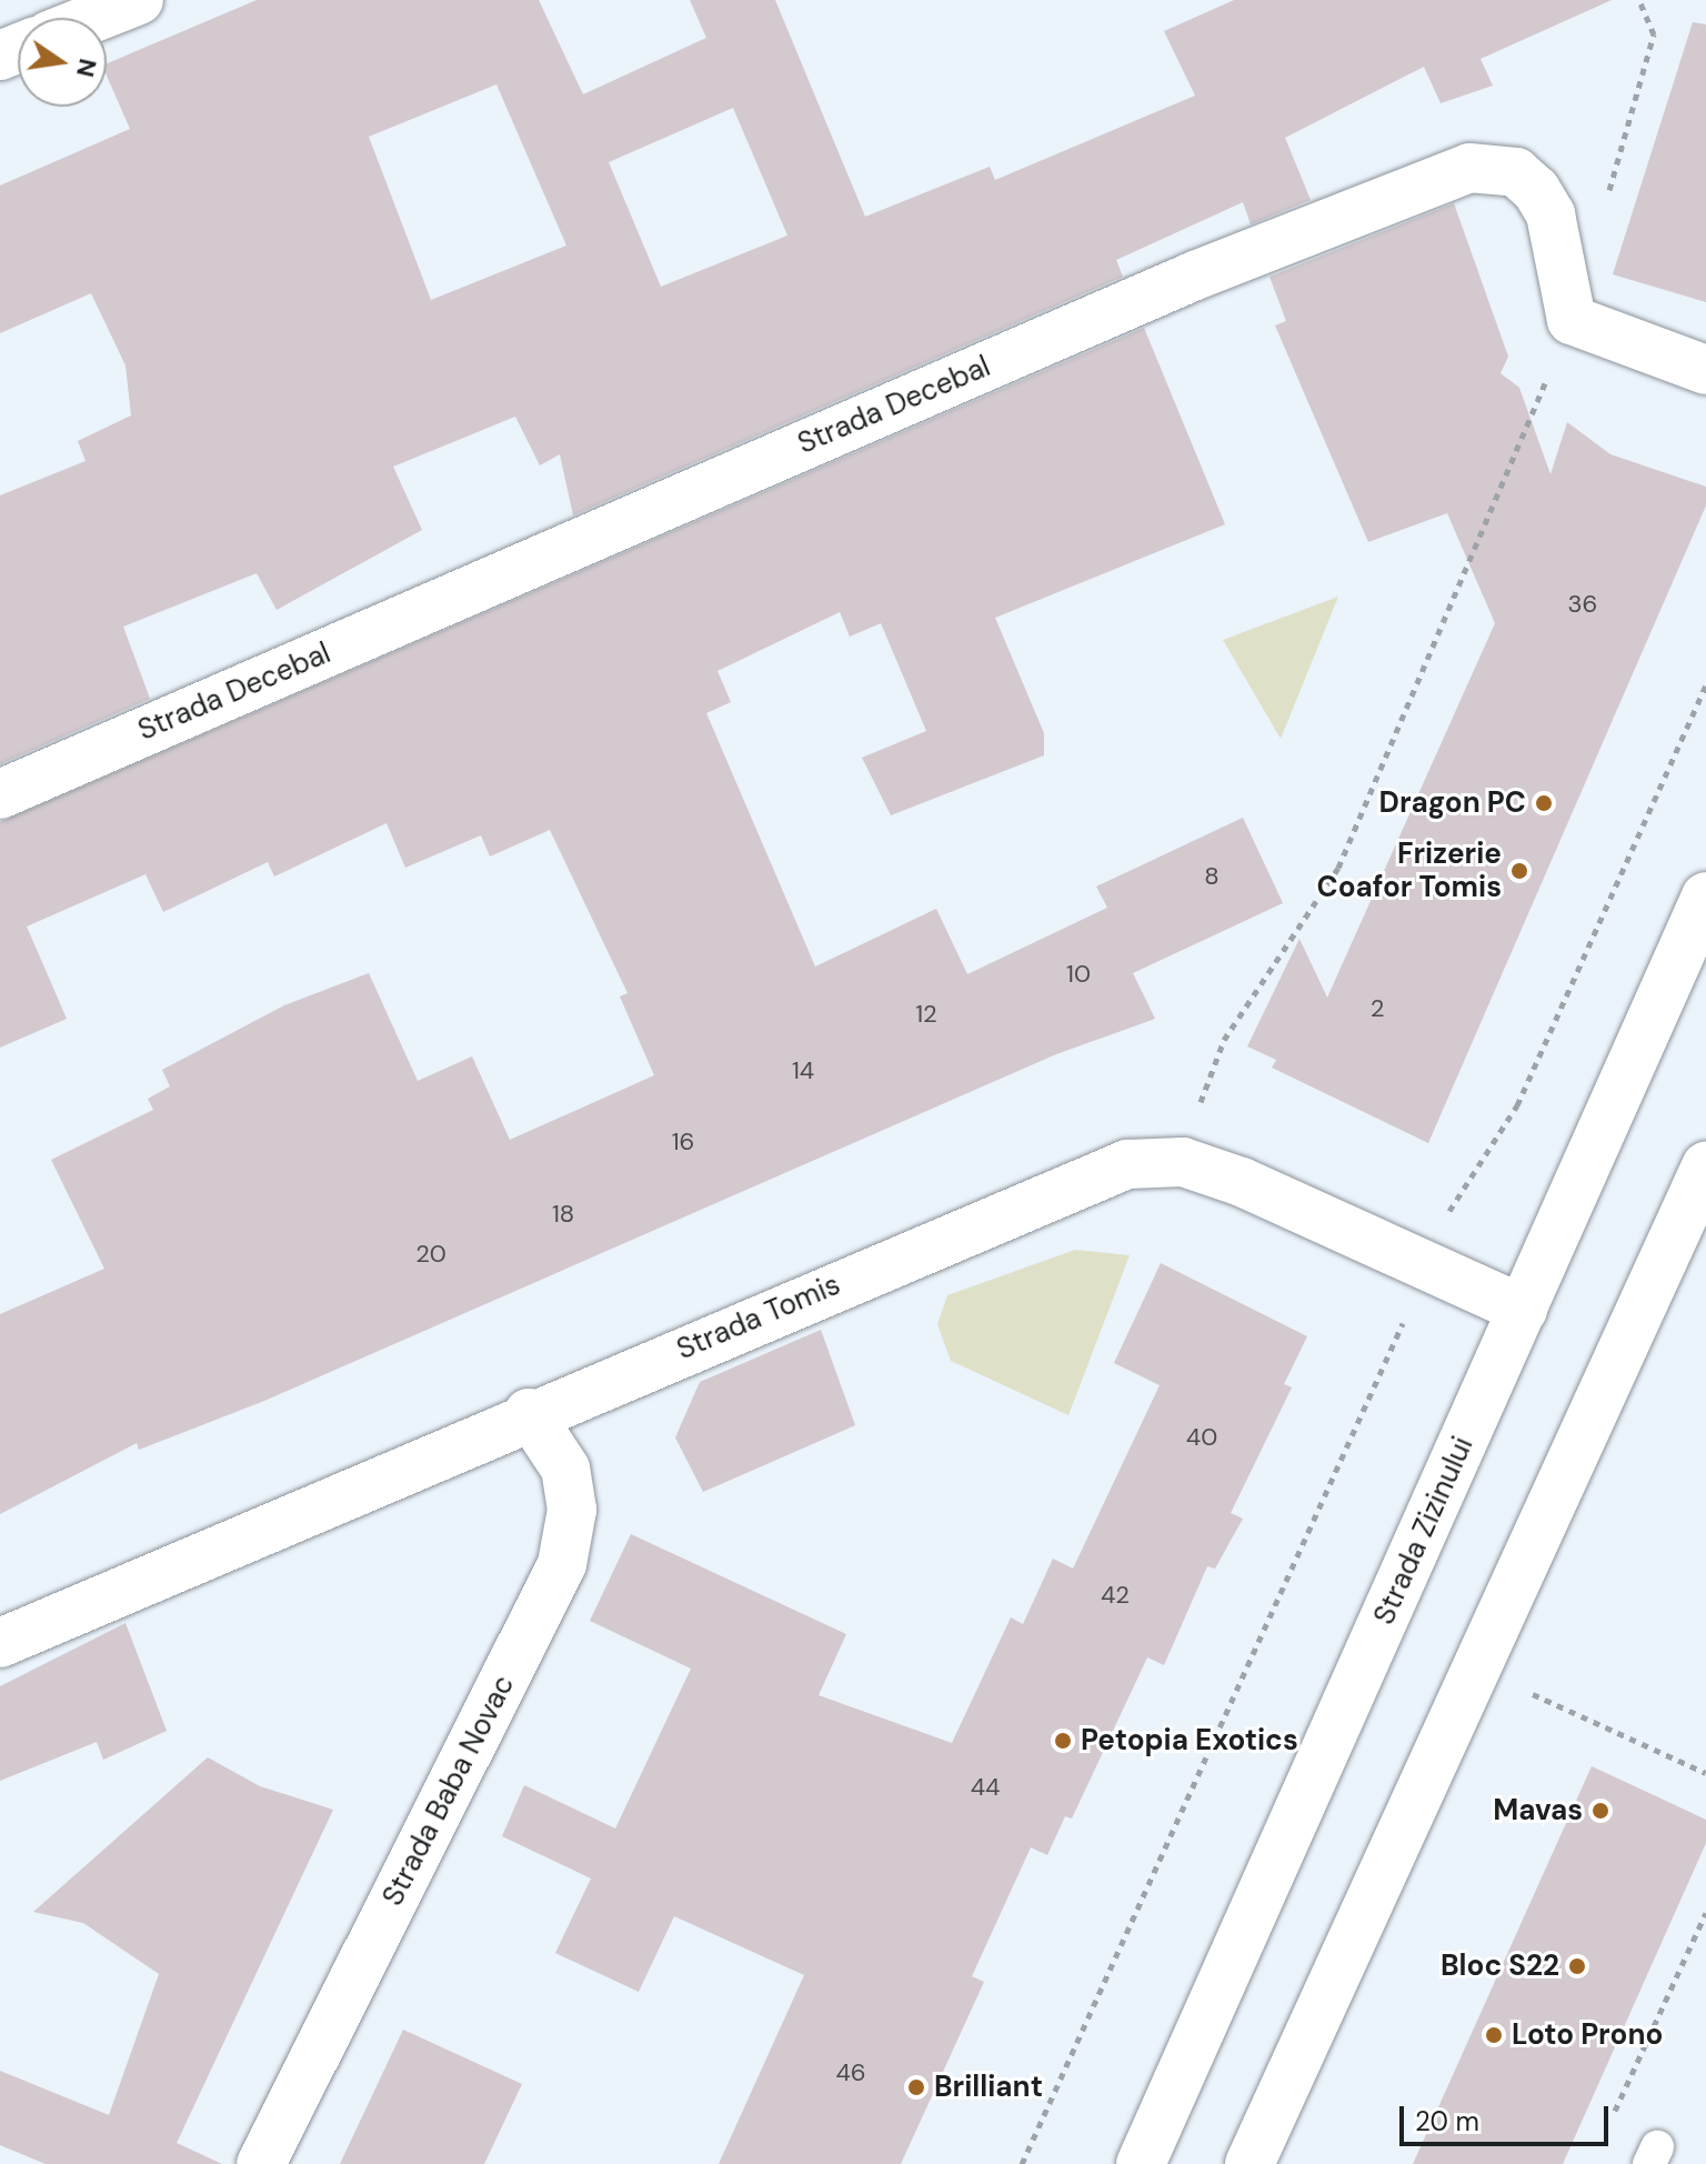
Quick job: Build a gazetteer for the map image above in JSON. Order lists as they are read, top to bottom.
{
  "streets": {
    "street": [
      "Strada Decebal",
      "Strada Tomis",
      "Strada Zizinului",
      "Strada Baba Novac"
    ]
  },
  "crossings": [
    ["Strada Tomis", "Strada Zizinului"],
    ["Strada Tomis", "Strada Baba Novac"]
  ],
  "places": [
    "Dragon PC",
    "Frizerie Coafor Tomis",
    "Petopia Exotics",
    "Mavas",
    "Bloc S22",
    "Loto Prono",
    "Brilliant"
  ],
  "house_numbers": [
    "36",
    "8",
    "10",
    "2",
    "12",
    "14",
    "16",
    "18",
    "20",
    "40",
    "42",
    "44",
    "46"
  ],
  "scale_bar": "20 m",
  "north": "right"
}
